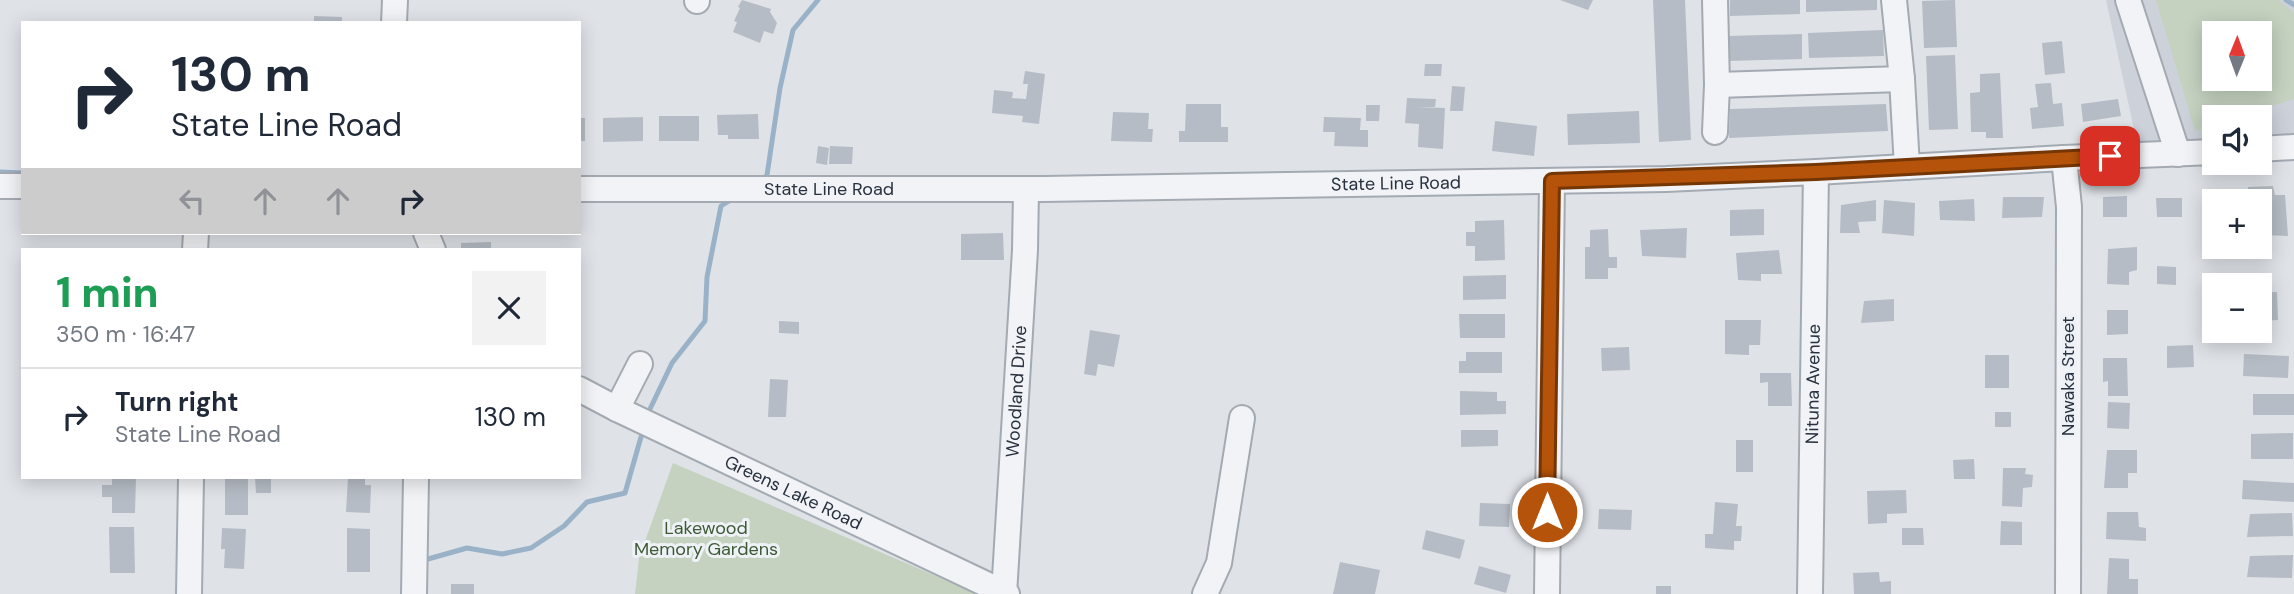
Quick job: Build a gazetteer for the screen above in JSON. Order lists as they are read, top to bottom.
{
  "streets": {
    "street": [
      "State Line Road",
      "Nawaka Street",
      "Nituna Avenue",
      "Woodland Drive",
      "Greens Lake Road"
    ]
  },
  "crossings": [
    ["State Line Road", "Nawaka Street"],
    ["State Line Road", "Nituna Avenue"],
    ["State Line Road", "Woodland Drive"],
    ["Woodland Drive", "Greens Lake Road"]
  ],
  "parks": ["Lakewood Memory Gardens"],
  "north": "top",
  "page": {
    "map_buttons": ["+", "−"],
    "turn": ["130 m", "State Line Road"],
    "heading": ["1 min", "350 m · 16:47"],
    "list": [
      {
        "name": "Turn right",
        "note": "State Line Road",
        "value": "130 m"
      }
    ]
  }
}
